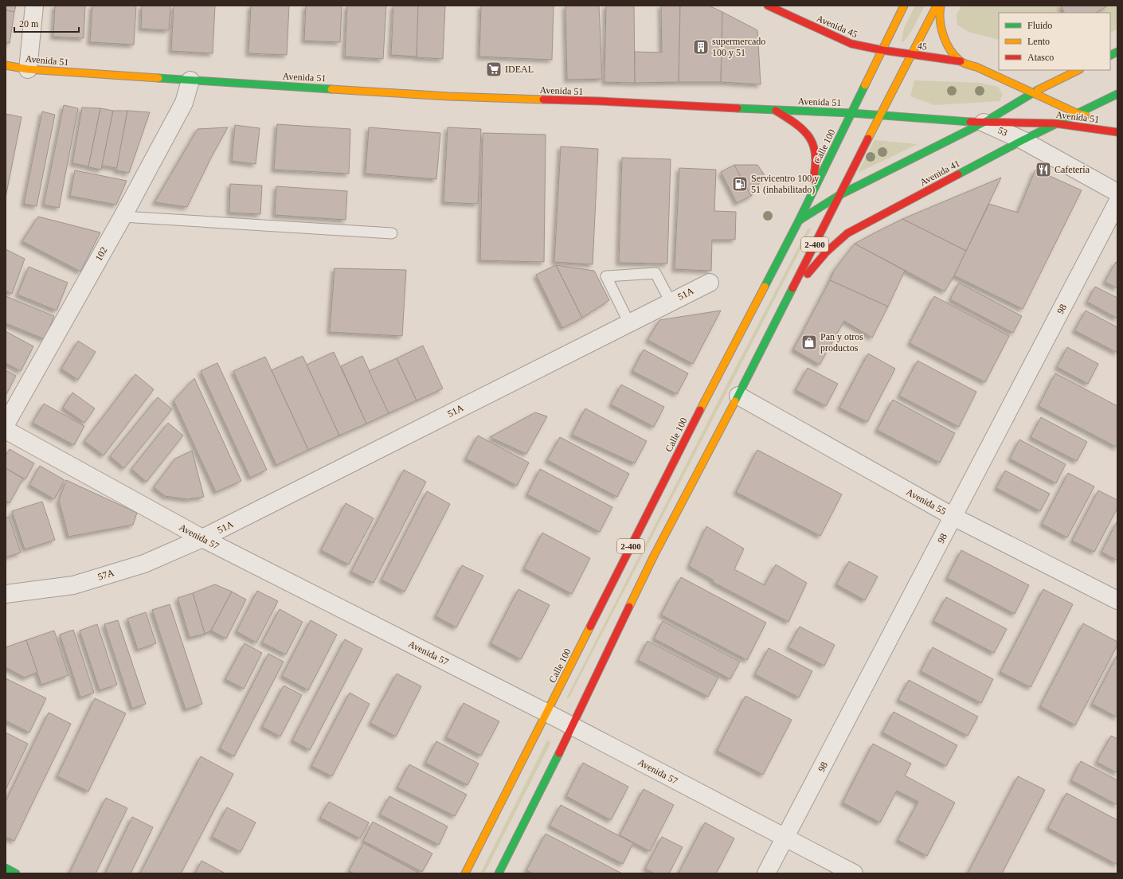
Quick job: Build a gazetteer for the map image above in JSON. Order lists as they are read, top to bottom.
{
  "streets": {
    "main road": [
      "Avenida 45",
      "45",
      "Avenida 51",
      "Calle 100",
      "Avenida 41",
      "2-400"
    ],
    "street": [
      "53",
      "102",
      "51A",
      "98",
      "Avenida 55",
      "Avenida 57",
      "57A"
    ]
  },
  "crossings": [
    ["Avenida 45", "45"],
    ["Avenida 45", "Calle 100"],
    ["45", "Calle 100"],
    ["Avenida 51", "53"],
    ["Avenida 51", "Calle 100"],
    ["Avenida 51", "Avenida 41"],
    ["Avenida 51", "2-400"],
    ["Avenida 51", "102"],
    ["53", "Avenida 41"],
    ["Calle 100", "Avenida 57"],
    ["Avenida 41", "2-400"],
    ["2-400", "Avenida 55"],
    ["2-400", "Avenida 57"],
    ["51A", "Avenida 57"],
    ["51A", "57A"],
    ["98", "Avenida 55"],
    ["98", "Avenida 57"],
    ["Avenida 57", "57A"]
  ],
  "places": {
    "building": ["supermercado 100 y 51"],
    "supermarket": ["IDEAL"],
    "restaurant": ["Cafetería"],
    "fuel station": ["Servicentro 100 y 51 (inhabilitado)"],
    "shop": ["Pan y otros productos"]
  },
  "legend": ["Fluido", "Lento", "Atasco"],
  "scale_bar": "20 m"
}
